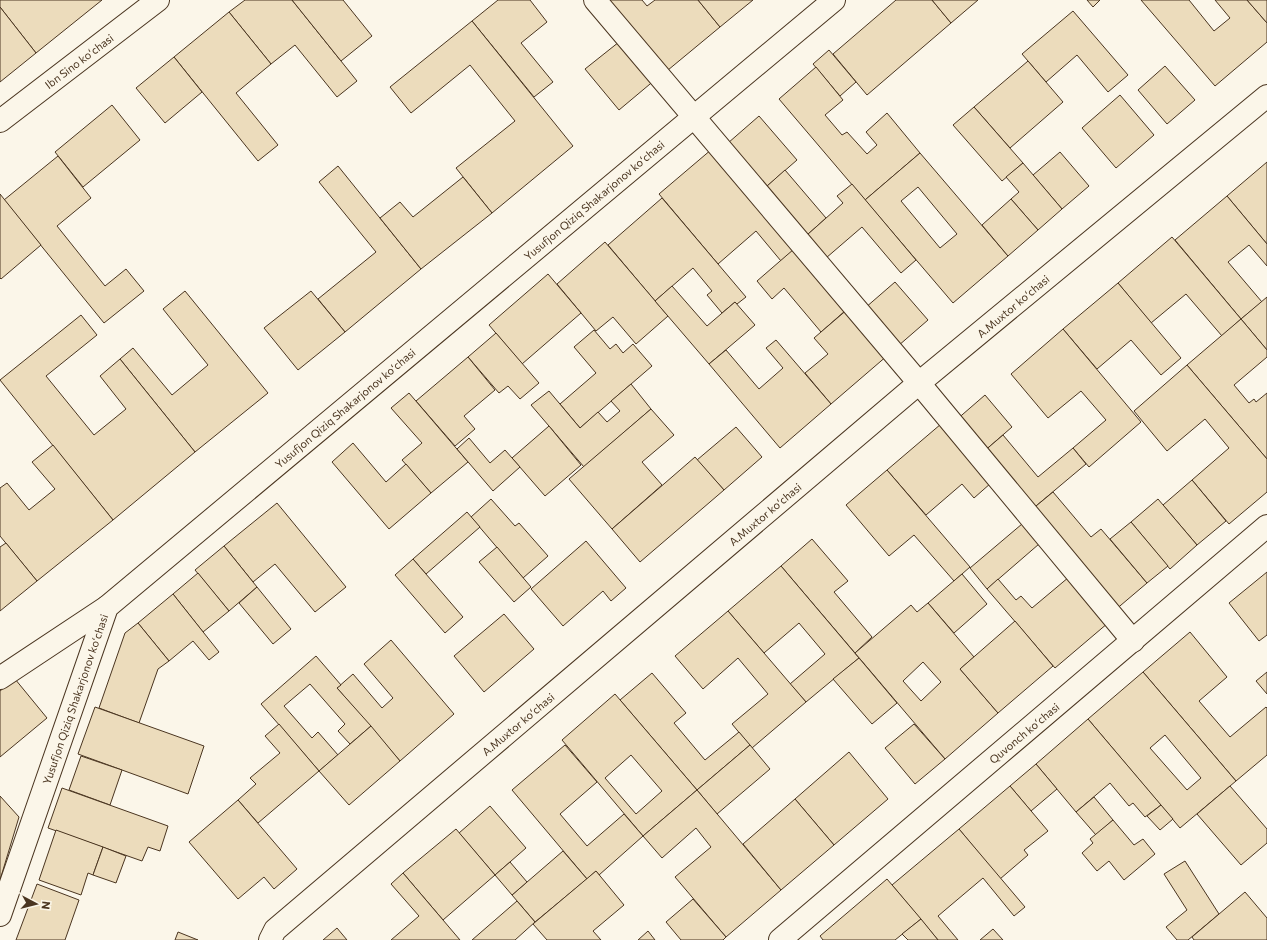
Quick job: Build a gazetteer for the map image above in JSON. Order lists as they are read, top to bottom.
{
  "streets": {
    "street": [
      "Ibn Sino koʻchasi",
      "Yusufjon Qiziq Shakarjonov koʻchasi",
      "A.Muxtor koʻchasi",
      "Quvonch koʻchasi"
    ]
  },
  "north": "right"
}
